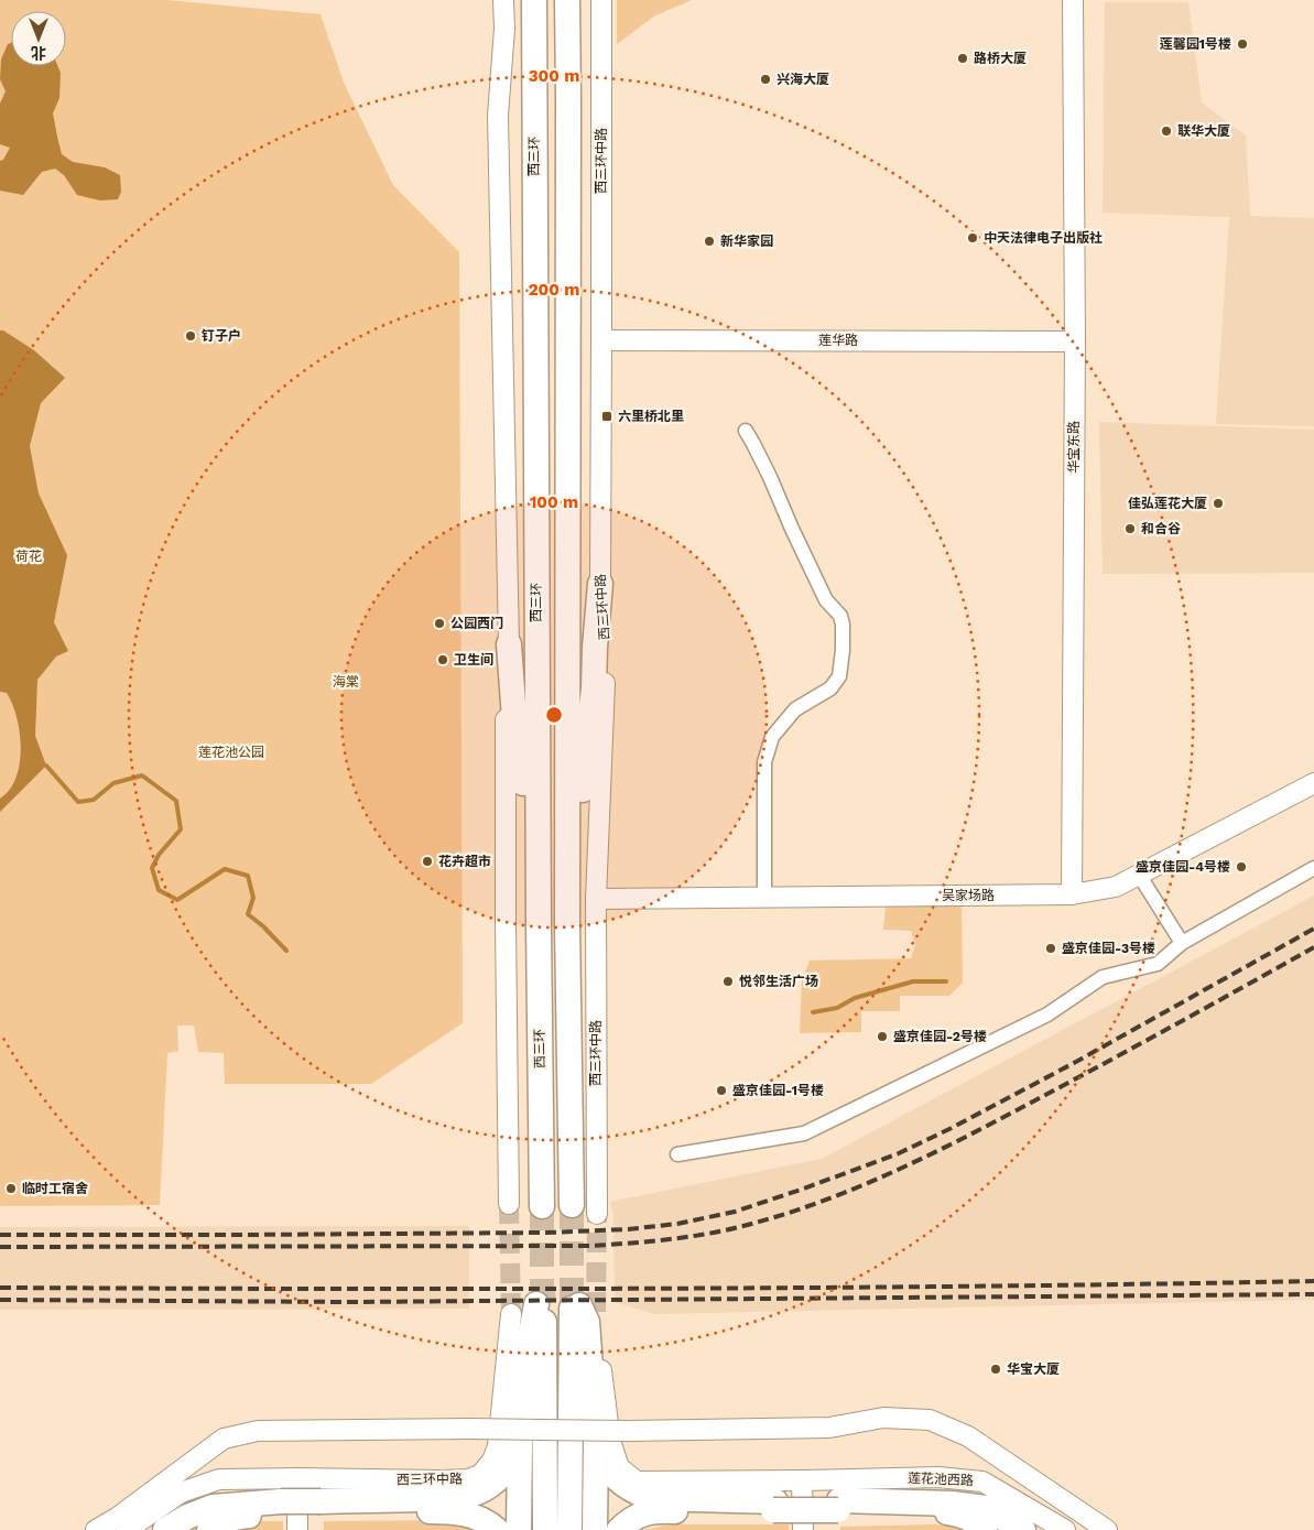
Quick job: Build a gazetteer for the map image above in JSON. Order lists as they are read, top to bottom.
{
  "streets": {
    "highway": ["西三环"],
    "street": [
      "西三环中路",
      "莲华路",
      "华宝东路",
      "吴家场路",
      "莲花池西路"
    ]
  },
  "crossings": [
    ["西三环中路", "莲华路"],
    ["西三环中路", "吴家场路"],
    ["莲华路", "华宝东路"],
    ["华宝东路", "吴家场路"]
  ],
  "parks": ["荷花", "海棠", "莲花池公园"],
  "places": {
    "other": [
      "莲馨园1号楼",
      "路桥大厦",
      "兴海大厦",
      "联华大厦",
      "中天法律电子出版社",
      "新华家园",
      "钉子户",
      "佳弘莲花大厦",
      "和合谷",
      "公园西门",
      "卫生间",
      "花卉超市",
      "盛京佳园-4号楼",
      "盛京佳园-3号楼",
      "悦邻生活广场",
      "盛京佳园-2号楼",
      "盛京佳园-1号楼",
      "临时工宿舍",
      "华宝大厦"
    ],
    "transit": ["六里桥北里"]
  },
  "north": "bottom",
  "rings": ["300 m", "200 m", "100 m"]
}
